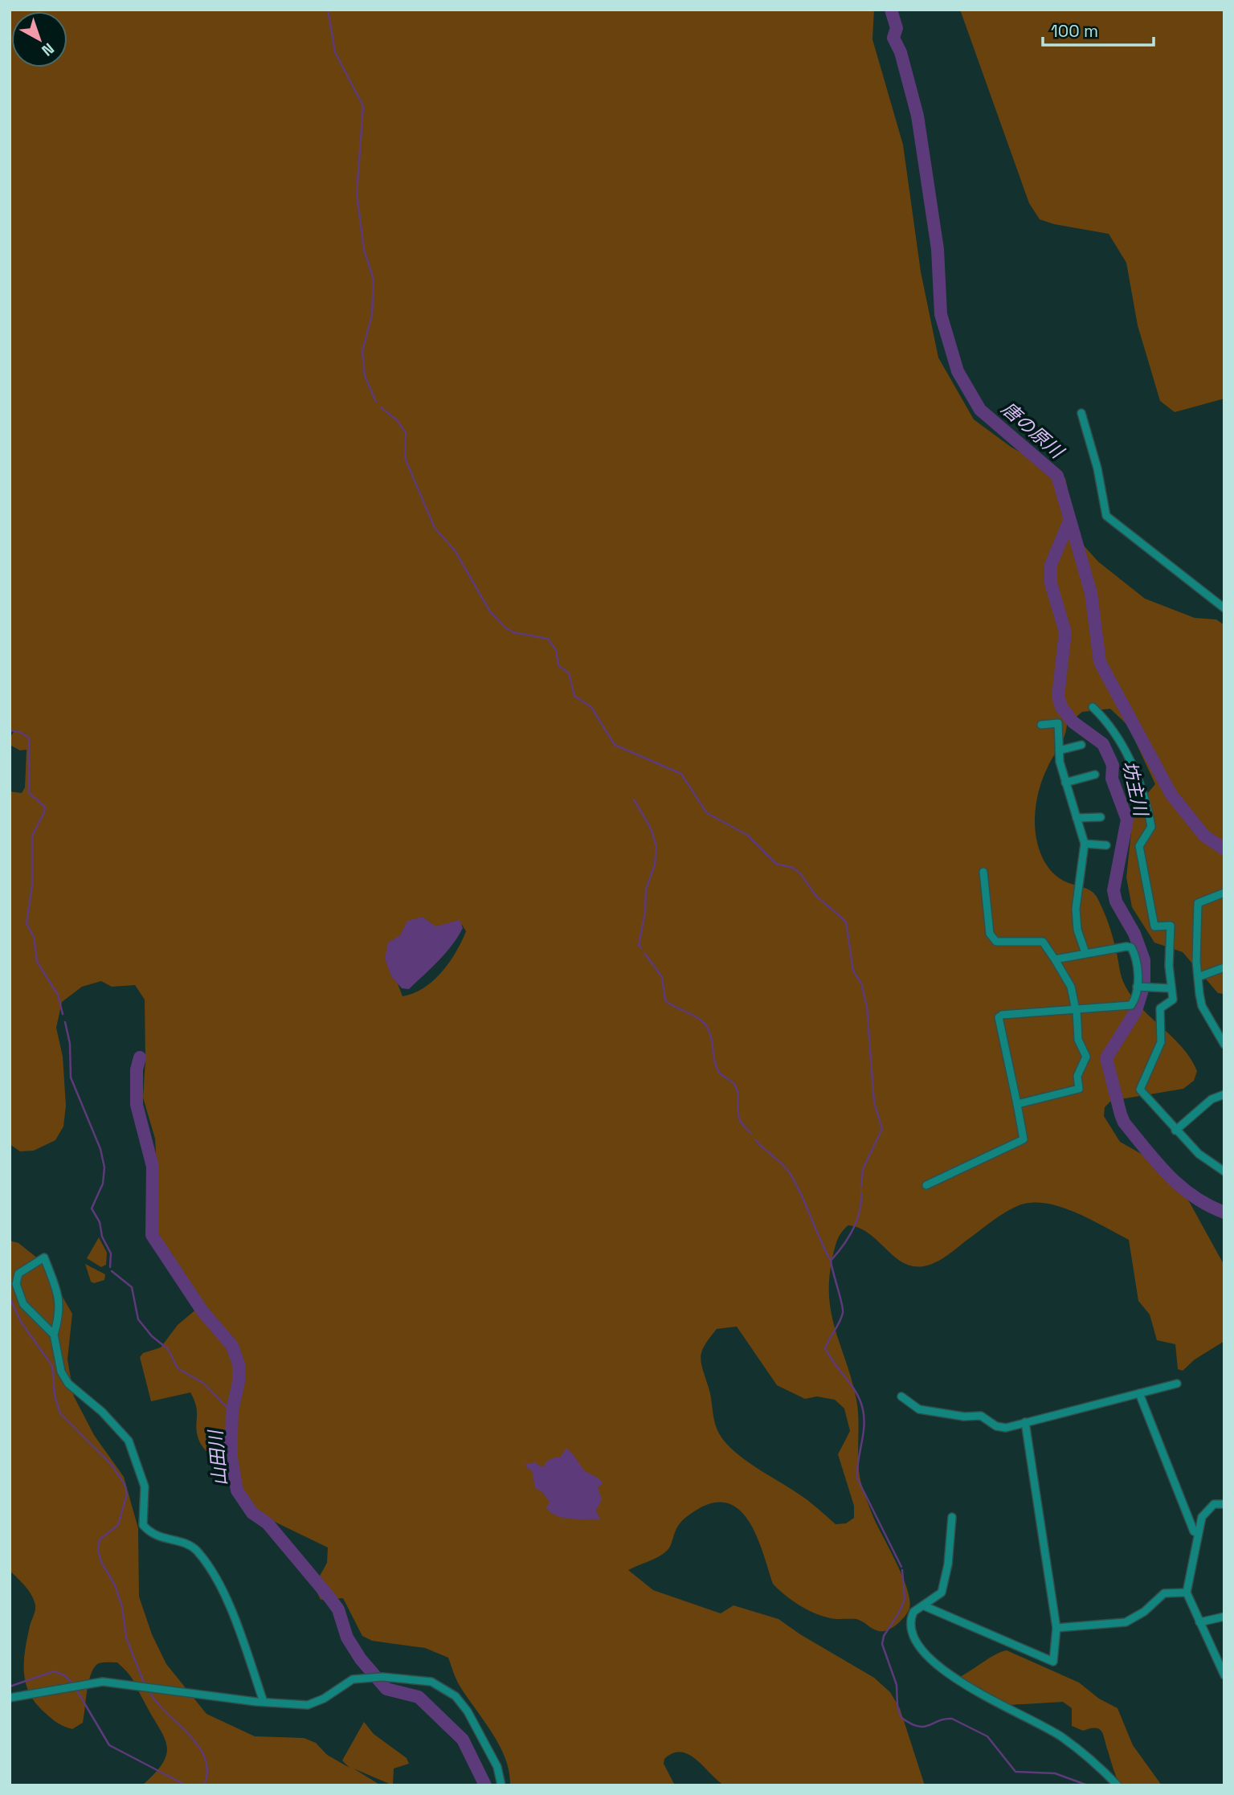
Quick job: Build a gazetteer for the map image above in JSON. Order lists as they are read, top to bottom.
{
  "water": ["唐の原川", "坊主川", "山田川"],
  "scale_bar": "100 m",
  "north": "bottom right"
}
